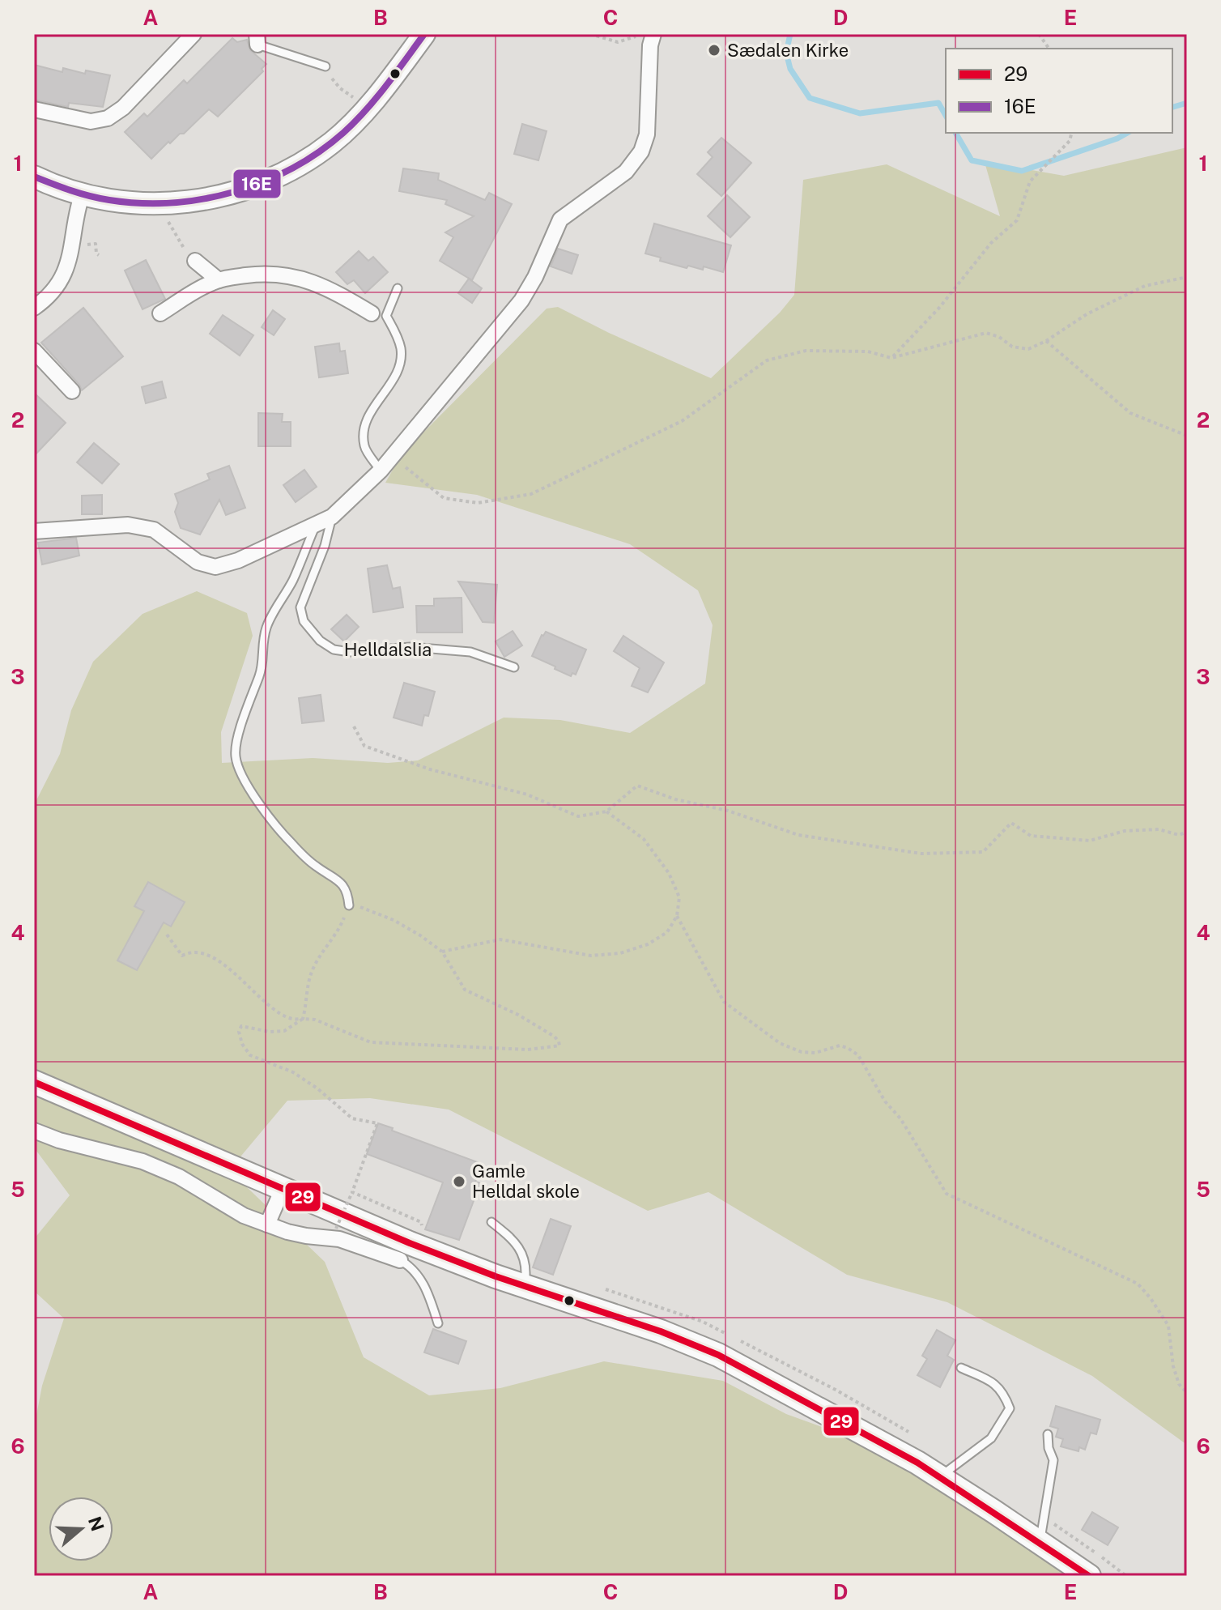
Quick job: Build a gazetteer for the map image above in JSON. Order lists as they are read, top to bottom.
{
  "streets": {
    "lane": ["Helldalslia"]
  },
  "places": ["Sædalen Kirke", "Gamle Helldal skole"],
  "lines": ["transit line 16E", "transit line 29"],
  "legend": ["29", "16E"],
  "north": "right",
  "grid": {
    "columns": [
      "A",
      "B",
      "C",
      "D",
      "E"
    ],
    "rows": [
      "1",
      "2",
      "3",
      "4",
      "5",
      "6"
    ]
  }
}
